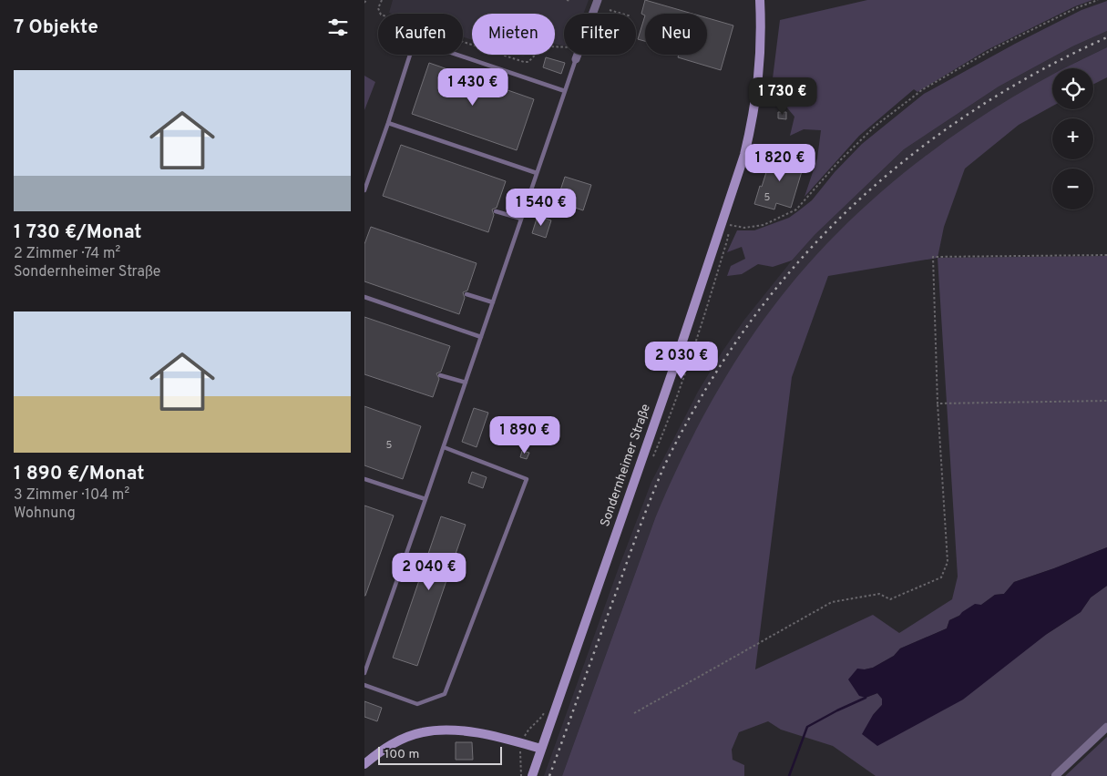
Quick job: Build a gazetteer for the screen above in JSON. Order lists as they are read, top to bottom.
{
  "streets": {
    "main road": ["Sondernheimer Straße"]
  },
  "house_numbers": ["5", "5"],
  "scale_bar": "100 m",
  "page": {
    "heading": "7 Objekte",
    "chip": [
      "Kaufen",
      "Mieten",
      "Filter",
      "Neu"
    ],
    "list": [
      {
        "name": "1 730 €/Monat",
        "note": "2 Zimmer · 74 m² · Sondernheimer Straße"
      },
      {
        "name": "1 890 €/Monat",
        "note": "3 Zimmer · 104 m² · Wohnung"
      }
    ],
    "map_buttons": ["+", "−"],
    "price": [
      "1 430 €",
      "1 730 €",
      "1 820 €",
      "1 540 €",
      "2 030 €",
      "1 890 €",
      "2 040 €"
    ],
    "scale": "100 m"
  }
}
